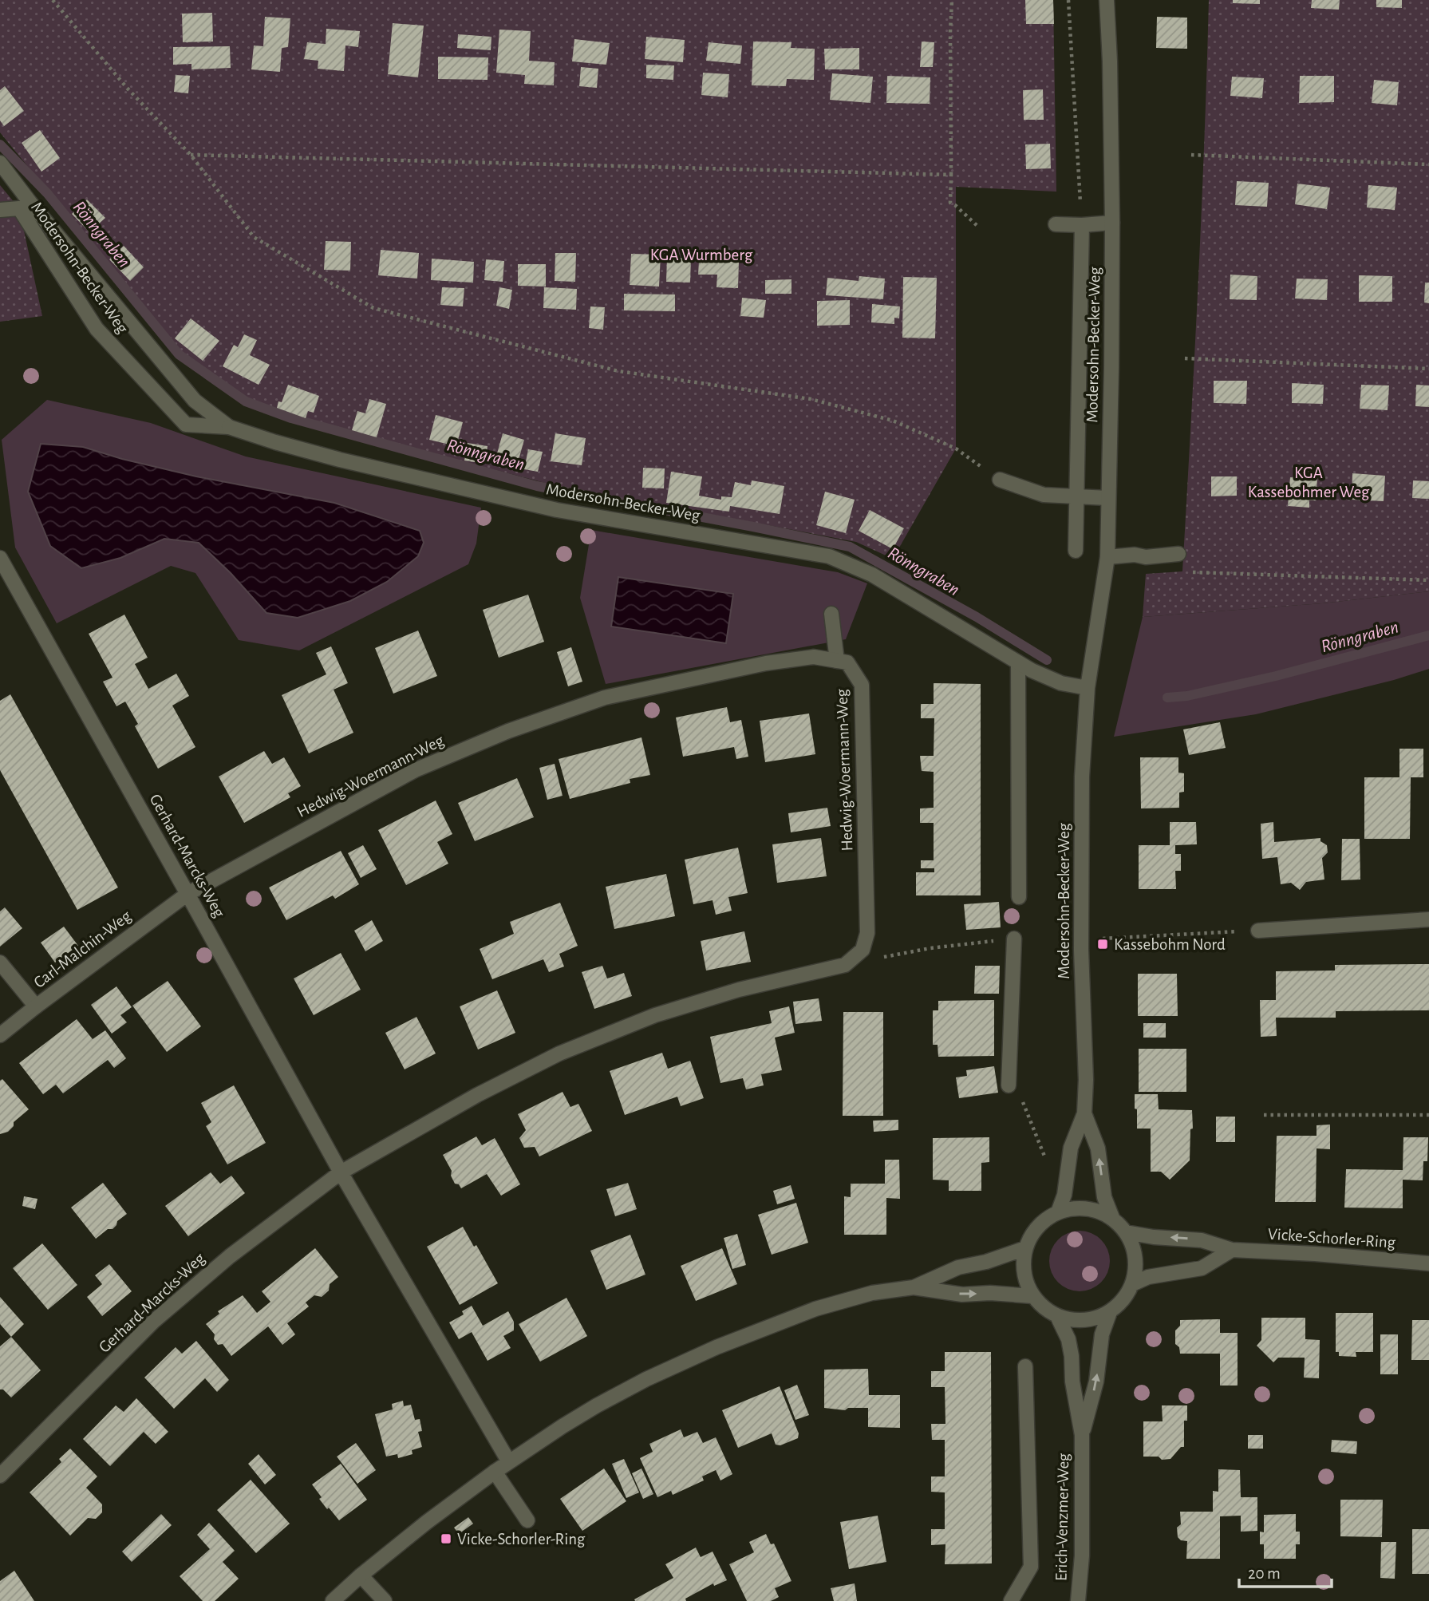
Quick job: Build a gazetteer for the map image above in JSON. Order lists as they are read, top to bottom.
{
  "streets": {
    "street": [
      "Modersohn-Becker-Weg",
      "Hedwig-Woermann-Weg",
      "Gerhard-Marcks-Weg",
      "Carl-Malchin-Weg",
      "Vicke-Schorler-Ring",
      "Erich-Venzmer-Weg"
    ]
  },
  "crossings": [
    ["Modersohn-Becker-Weg", "Vicke-Schorler-Ring"],
    ["Modersohn-Becker-Weg", "Erich-Venzmer-Weg"],
    ["Hedwig-Woermann-Weg", "Gerhard-Marcks-Weg"],
    ["Hedwig-Woermann-Weg", "Carl-Malchin-Weg"],
    ["Gerhard-Marcks-Weg", "Carl-Malchin-Weg"],
    ["Vicke-Schorler-Ring", "Erich-Venzmer-Weg"]
  ],
  "one_way": ["Vicke-Schorler-Ring"],
  "water": ["Rönngraben"],
  "parks": ["KGA Wurmberg", "KGA Kassebohmer Weg"],
  "places": {
    "transit": ["Kassebohm Nord", "Vicke-Schorler-Ring"]
  },
  "scale_bar": "20 m"
}
